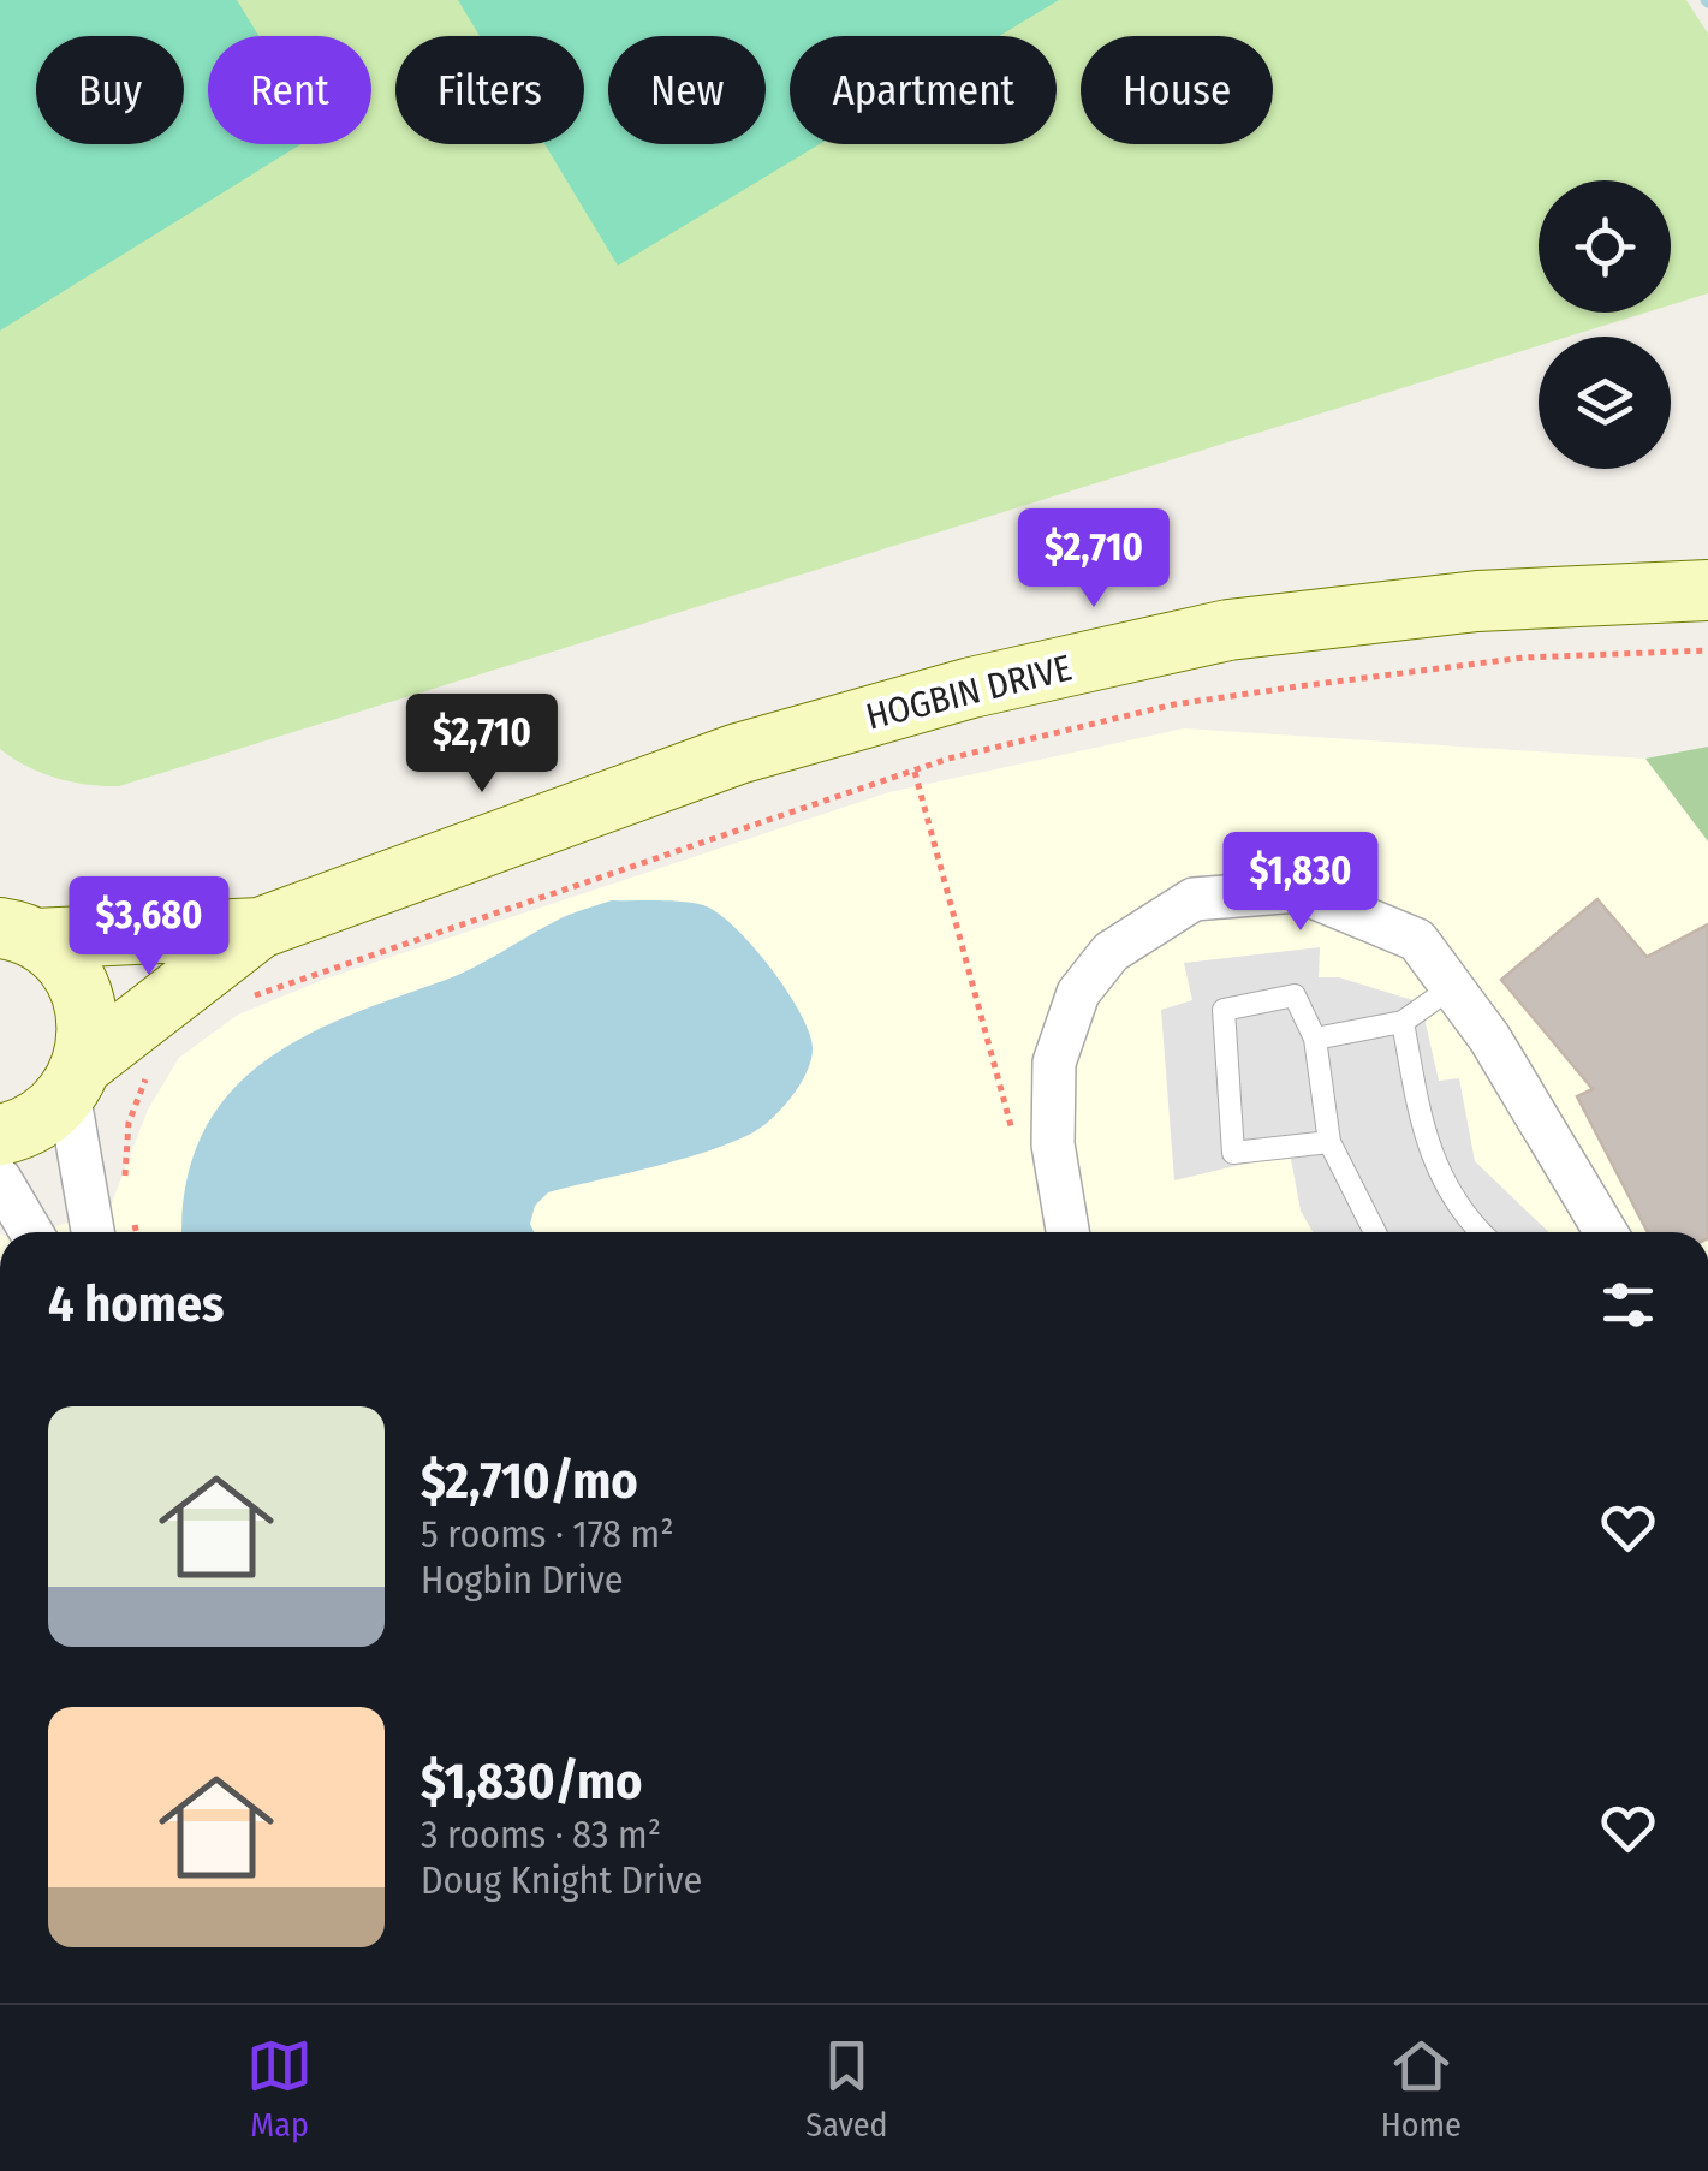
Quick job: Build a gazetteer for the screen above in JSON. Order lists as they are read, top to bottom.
{
  "streets": {
    "main road": ["HOGBIN DRIVE"]
  },
  "page": {
    "chip": [
      "Buy",
      "Rent",
      "Filters",
      "New",
      "Apartment",
      "House"
    ],
    "price": [
      "$2,710",
      "$2,710",
      "$1,830",
      "$3,680"
    ],
    "heading": "4 homes",
    "list": [
      {
        "name": "$2,710/mo",
        "note": "5 rooms · 178 m² · Hogbin Drive"
      },
      {
        "name": "$1,830/mo",
        "note": "3 rooms · 83 m² · Doug Knight Drive"
      }
    ],
    "tabs": ["Map", "Saved", "Home"]
  }
}
